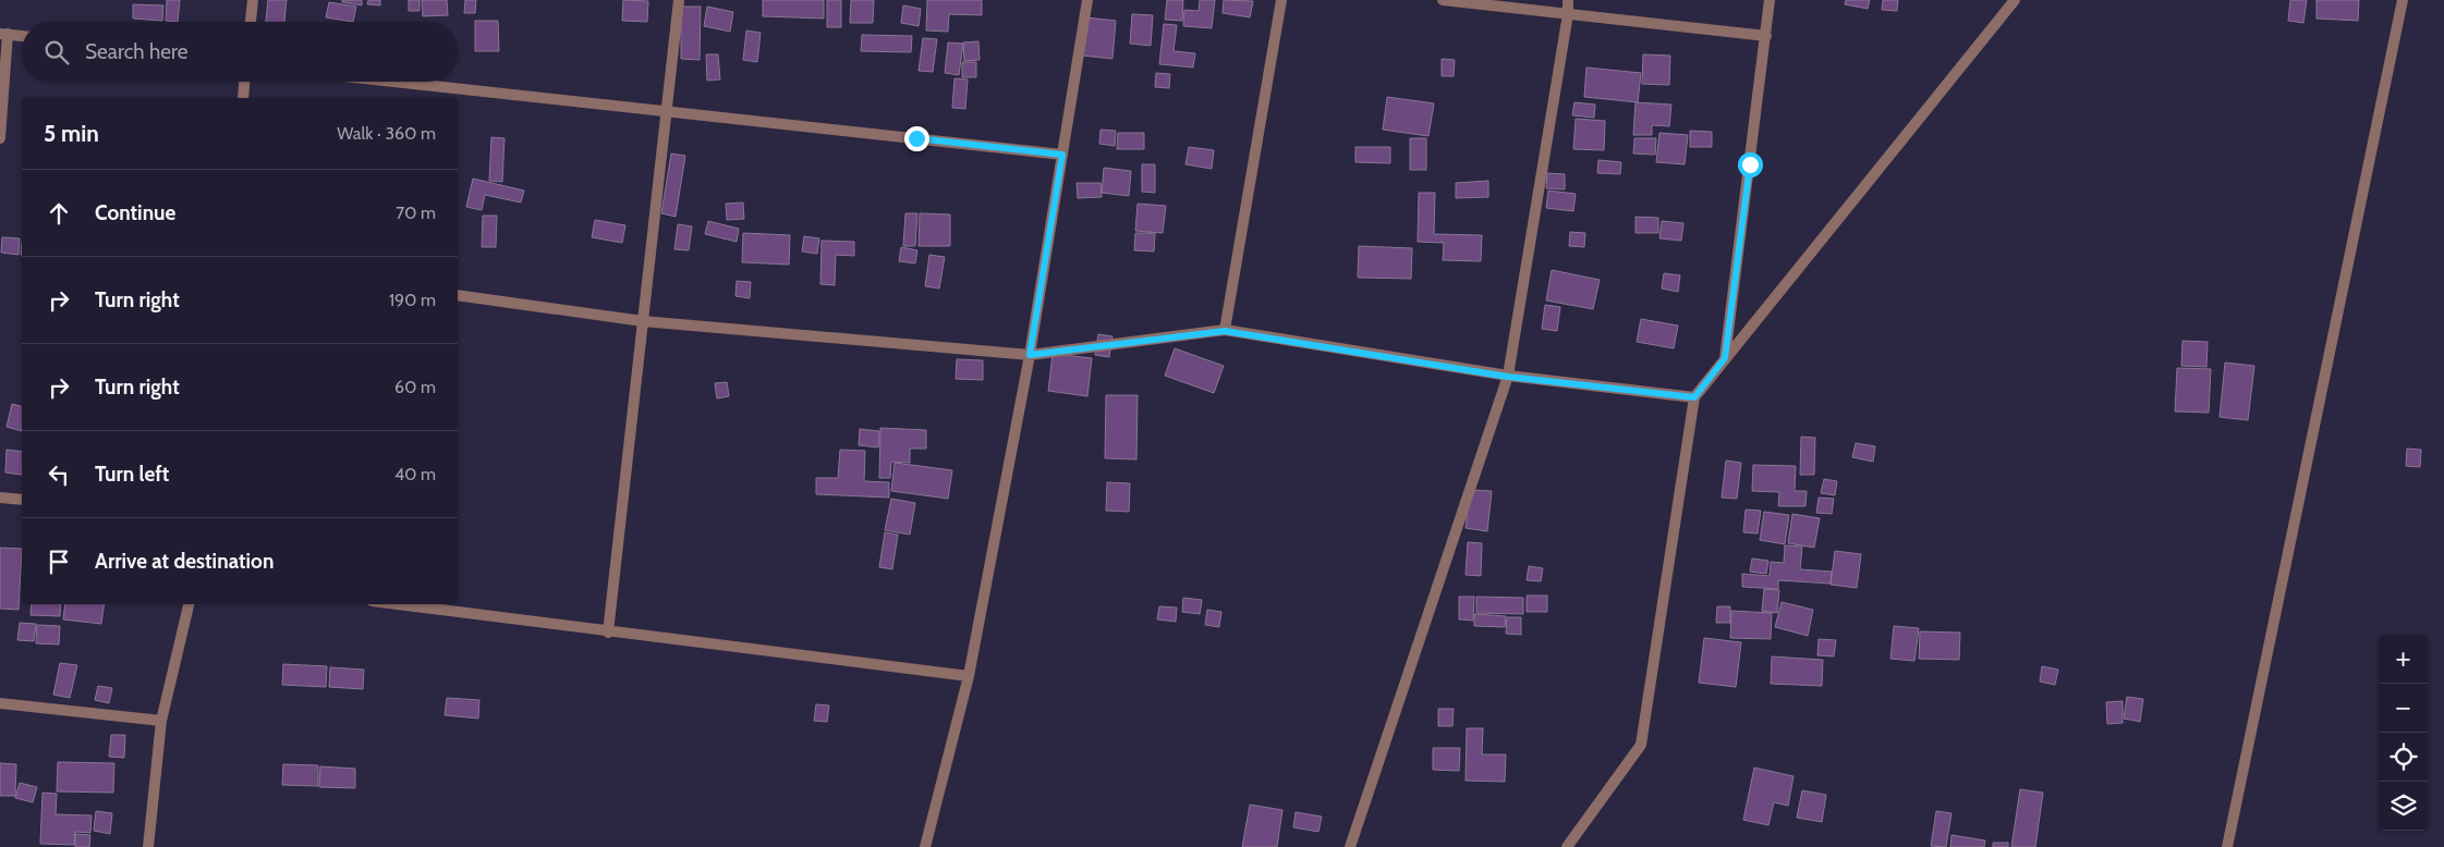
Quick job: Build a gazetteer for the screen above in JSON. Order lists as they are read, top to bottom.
{
  "page": {
    "search": "Search here",
    "heading": ["5 min", "Walk · 360 m"],
    "list": [
      ["Continue", "70 m"],
      ["Turn right", "190 m"],
      ["Turn right", "60 m"],
      ["Turn left", "40 m"],
      "Arrive at destination"
    ],
    "map_buttons": ["+", "−"]
  }
}
